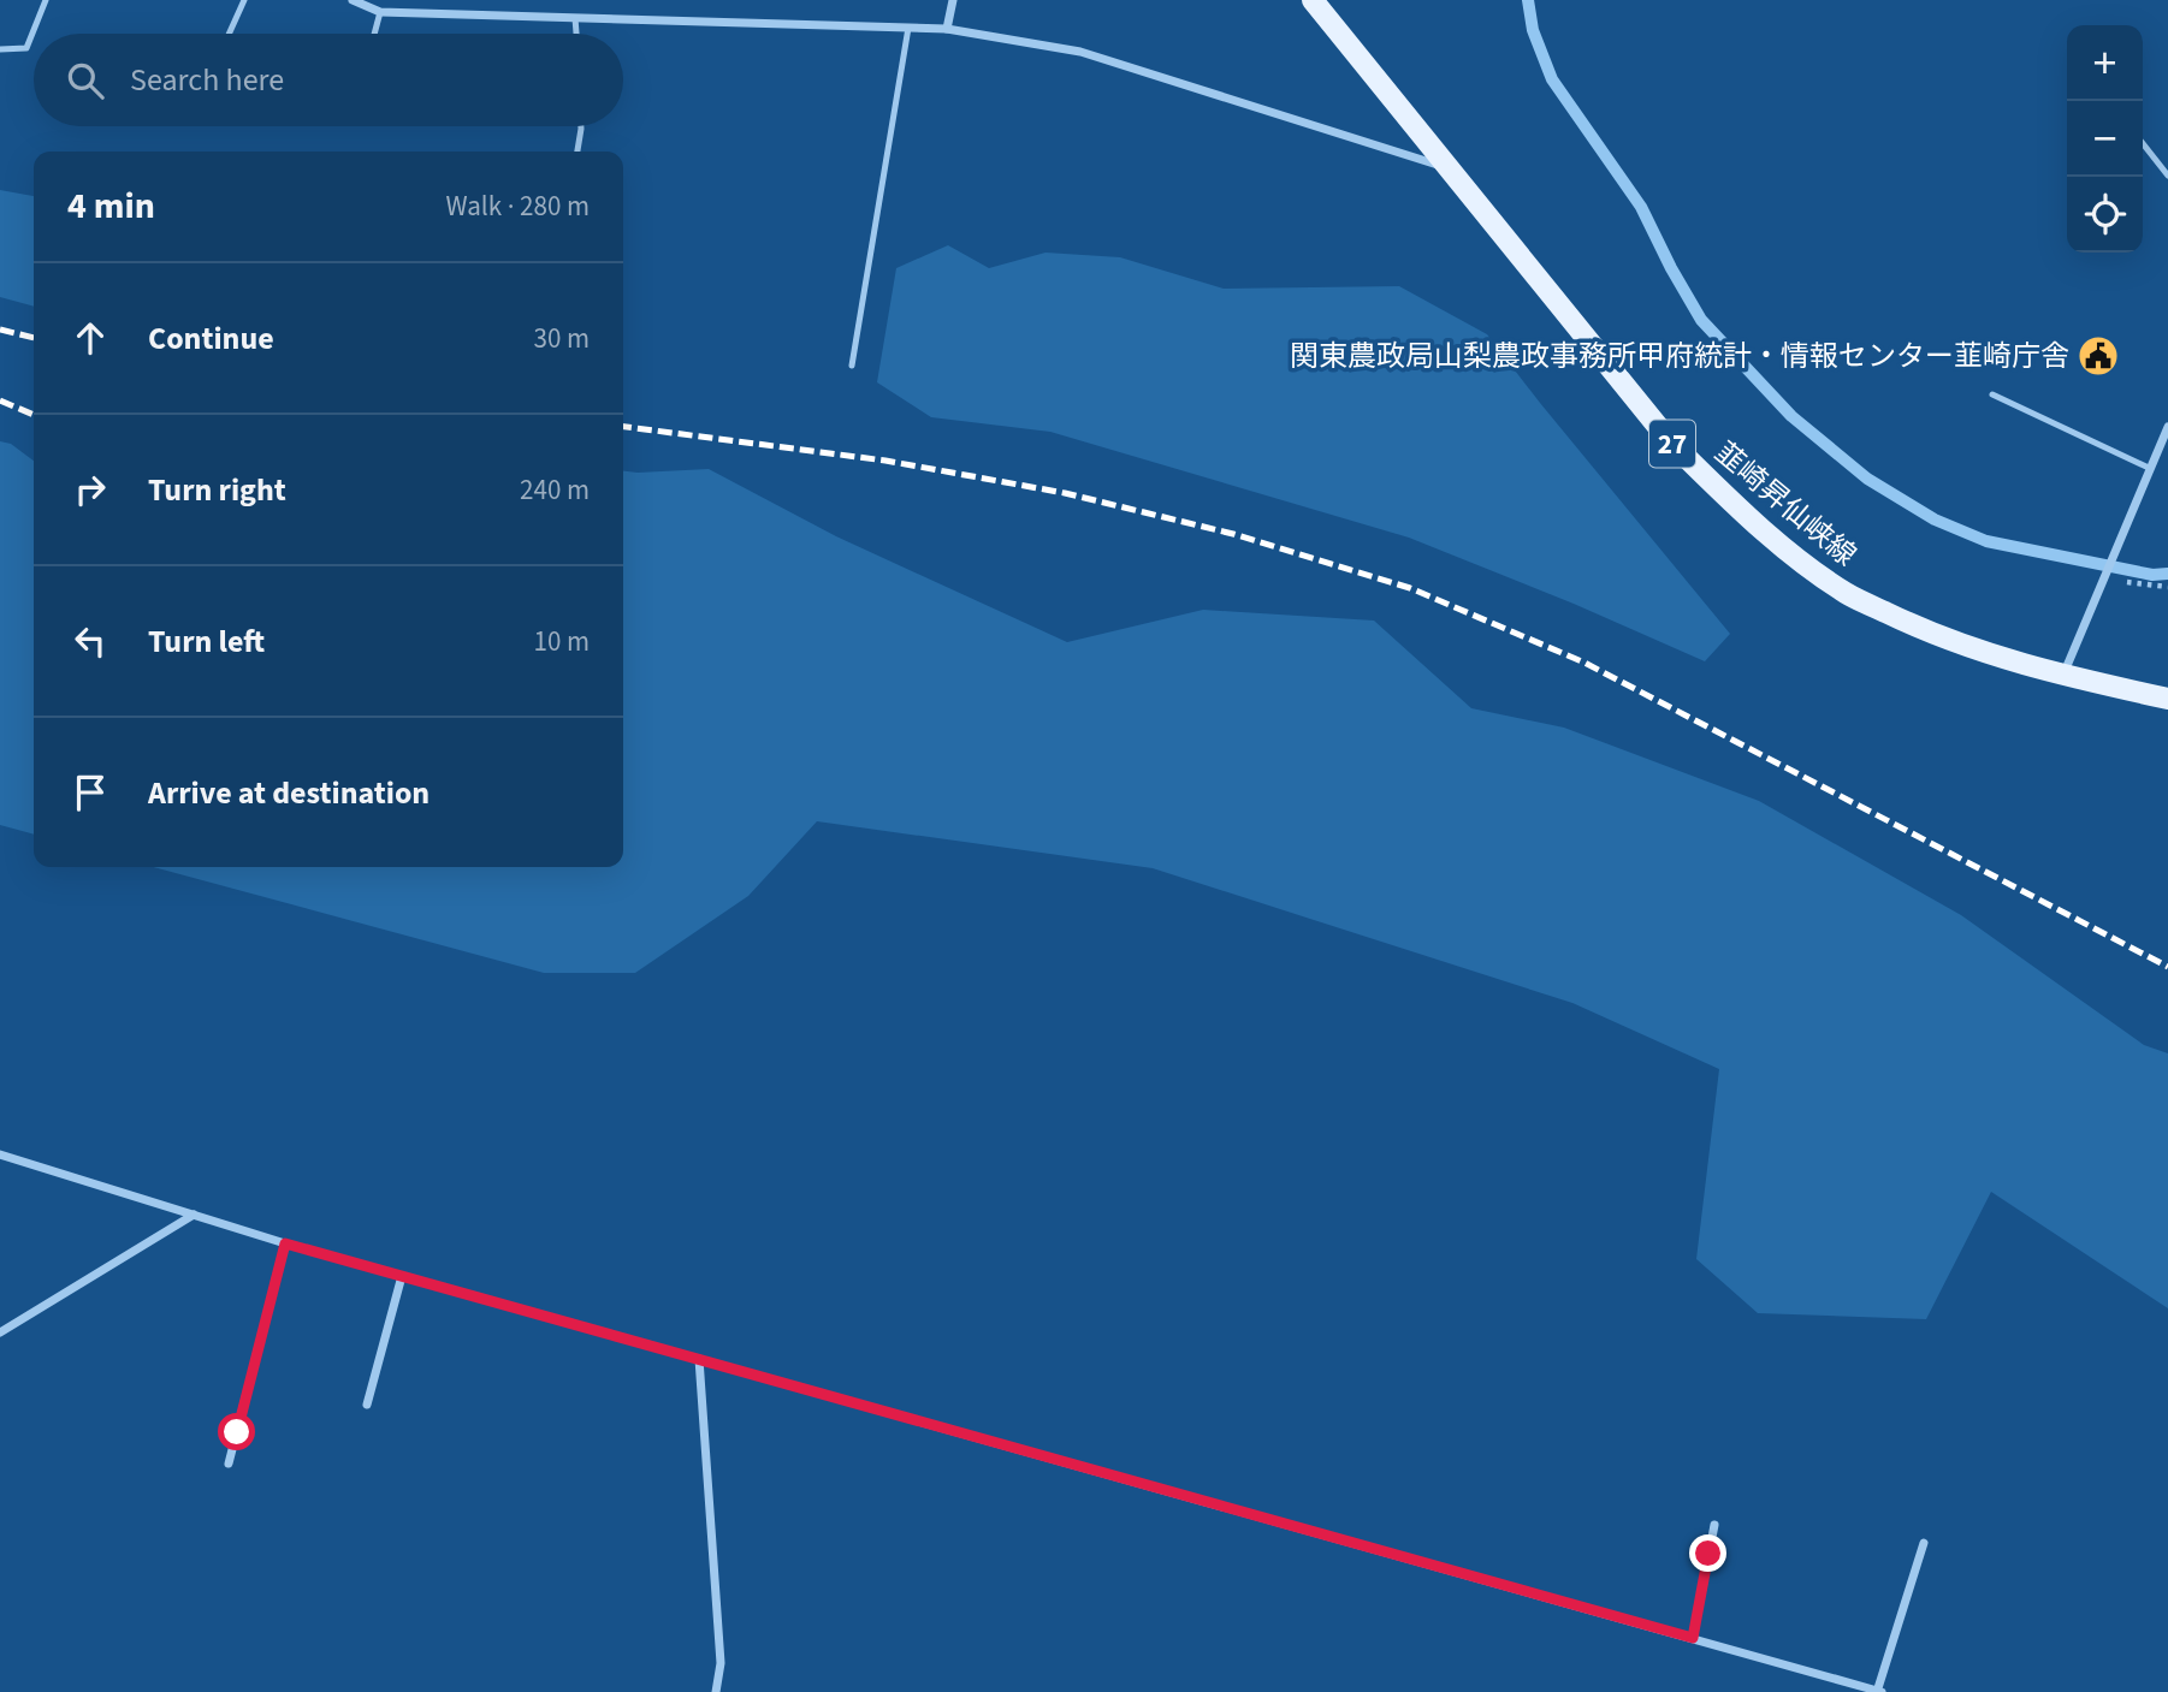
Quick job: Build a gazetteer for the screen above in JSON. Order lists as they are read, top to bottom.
{
  "streets": {
    "main road": ["27", "韮崎昇仙峡線"]
  },
  "places": {
    "public building": ["関東農政局山梨農政事務所甲府統計・情報センター韮崎庁舎"]
  },
  "page": {
    "map_buttons": ["+", "−"],
    "search": "Search here",
    "heading": ["4 min", "Walk · 280 m"],
    "list": [
      ["Continue", "30 m"],
      ["Turn right", "240 m"],
      ["Turn left", "10 m"],
      "Arrive at destination"
    ]
  }
}
